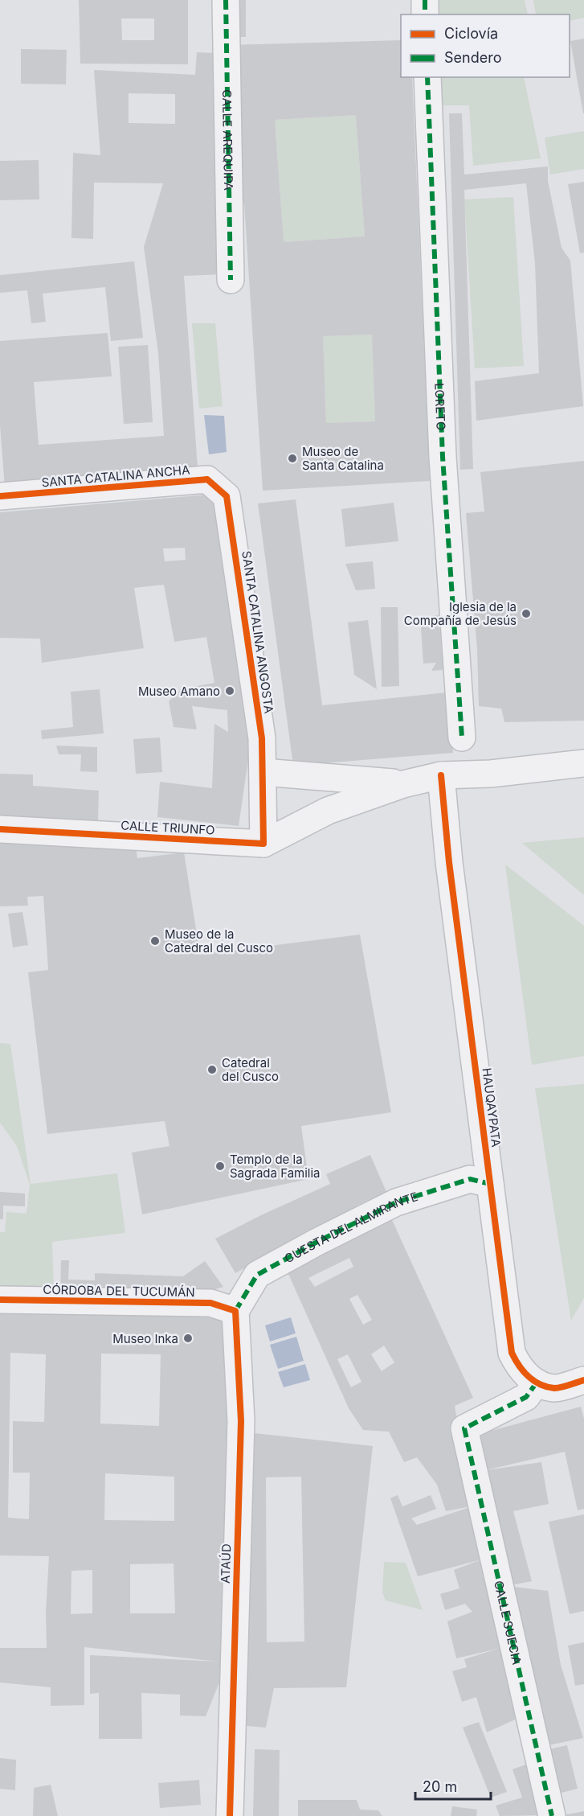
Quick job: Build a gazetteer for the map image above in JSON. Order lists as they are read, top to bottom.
{
  "streets": {
    "street": [
      "CALLE AREQUIPA",
      "LORETO",
      "SANTA CATALINA ANCHA",
      "SANTA CATALINA ANGOSTA",
      "CALLE TRIUNFO",
      "HAUQAYPATA",
      "CUESTA DEL ALMIRANTE",
      "CÓRDOBA DEL TUCUMÁN",
      "ATAÚD",
      "CALLE SUECIA"
    ]
  },
  "crossings": [
    ["SANTA CATALINA ANCHA", "SANTA CATALINA ANGOSTA"],
    ["HAUQAYPATA", "CUESTA DEL ALMIRANTE"],
    ["HAUQAYPATA", "CALLE SUECIA"],
    ["CUESTA DEL ALMIRANTE", "CÓRDOBA DEL TUCUMÁN"],
    ["CUESTA DEL ALMIRANTE", "ATAÚD"],
    ["CÓRDOBA DEL TUCUMÁN", "ATAÚD"]
  ],
  "places": [
    "Museo de Santa Catalina",
    "Iglesia de la Compañía de Jesús",
    "Museo Amano",
    "Museo de la Catedral del Cusco",
    "Catedral del Cusco",
    "Templo de la Sagrada Familia",
    "Museo Inka"
  ],
  "legend": ["Ciclovía", "Sendero"],
  "scale_bar": "20 m"
}
